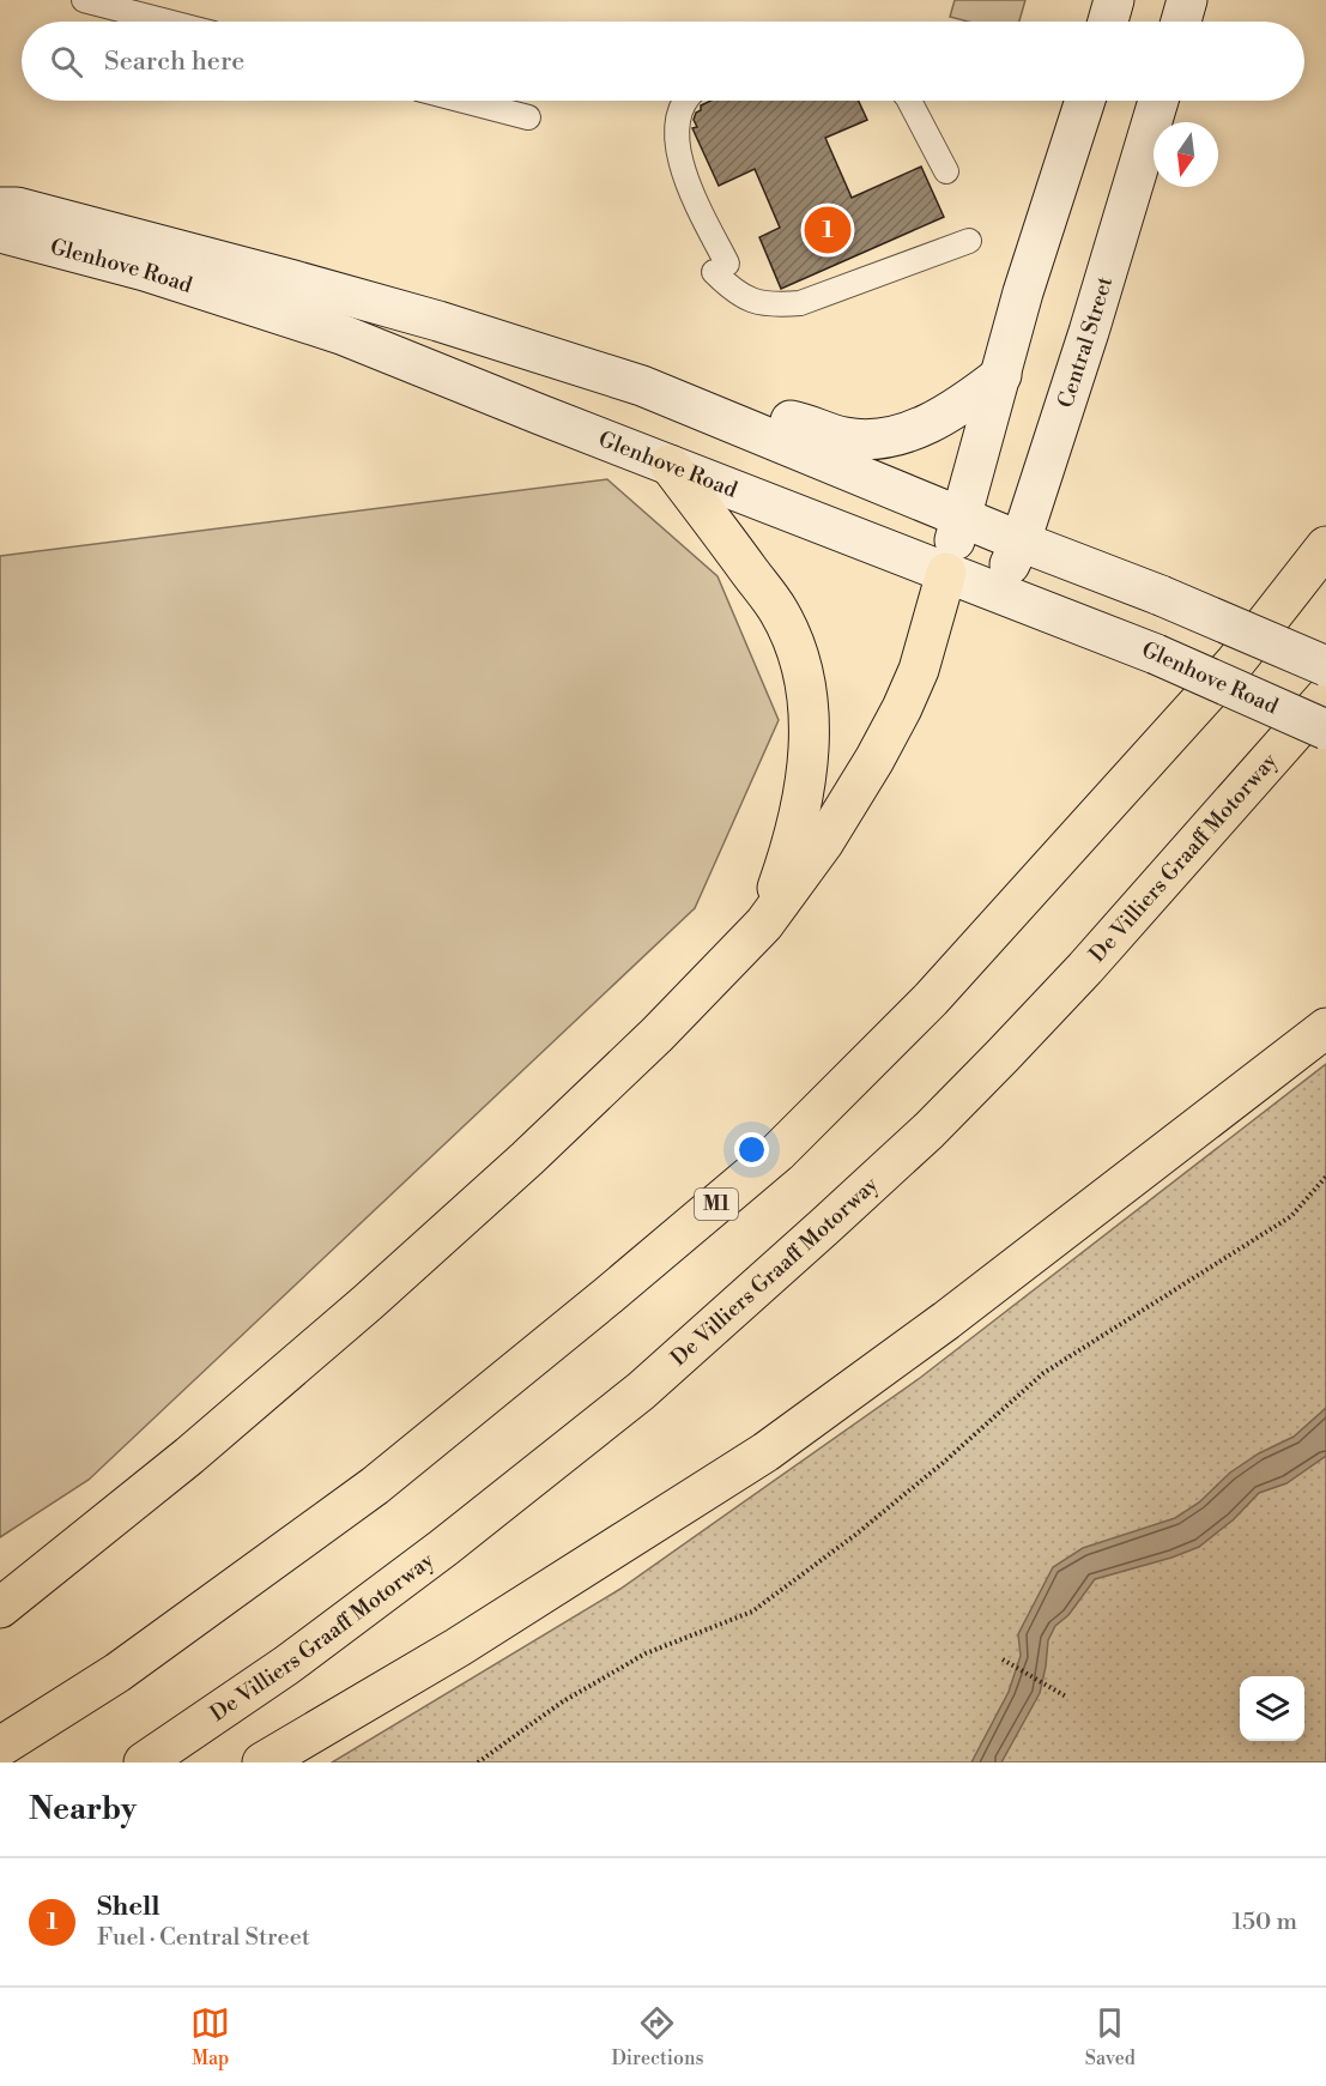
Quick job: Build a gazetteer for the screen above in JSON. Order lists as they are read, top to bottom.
{
  "streets": {
    "highway": ["De Villiers Graaff Motorway", "M1"],
    "main road": ["Glenhove Road", "Central Street"]
  },
  "crossings": [
    ["Glenhove Road", "Central Street"]
  ],
  "north": "bottom",
  "page": {
    "search": "Search here",
    "pins": "1",
    "heading": "Nearby",
    "list": [
      {
        "mark": "1",
        "name": "Shell",
        "note": "Fuel · Central Street",
        "value": "150 m"
      }
    ],
    "nav": ["Map", "Directions", "Saved"]
  }
}
